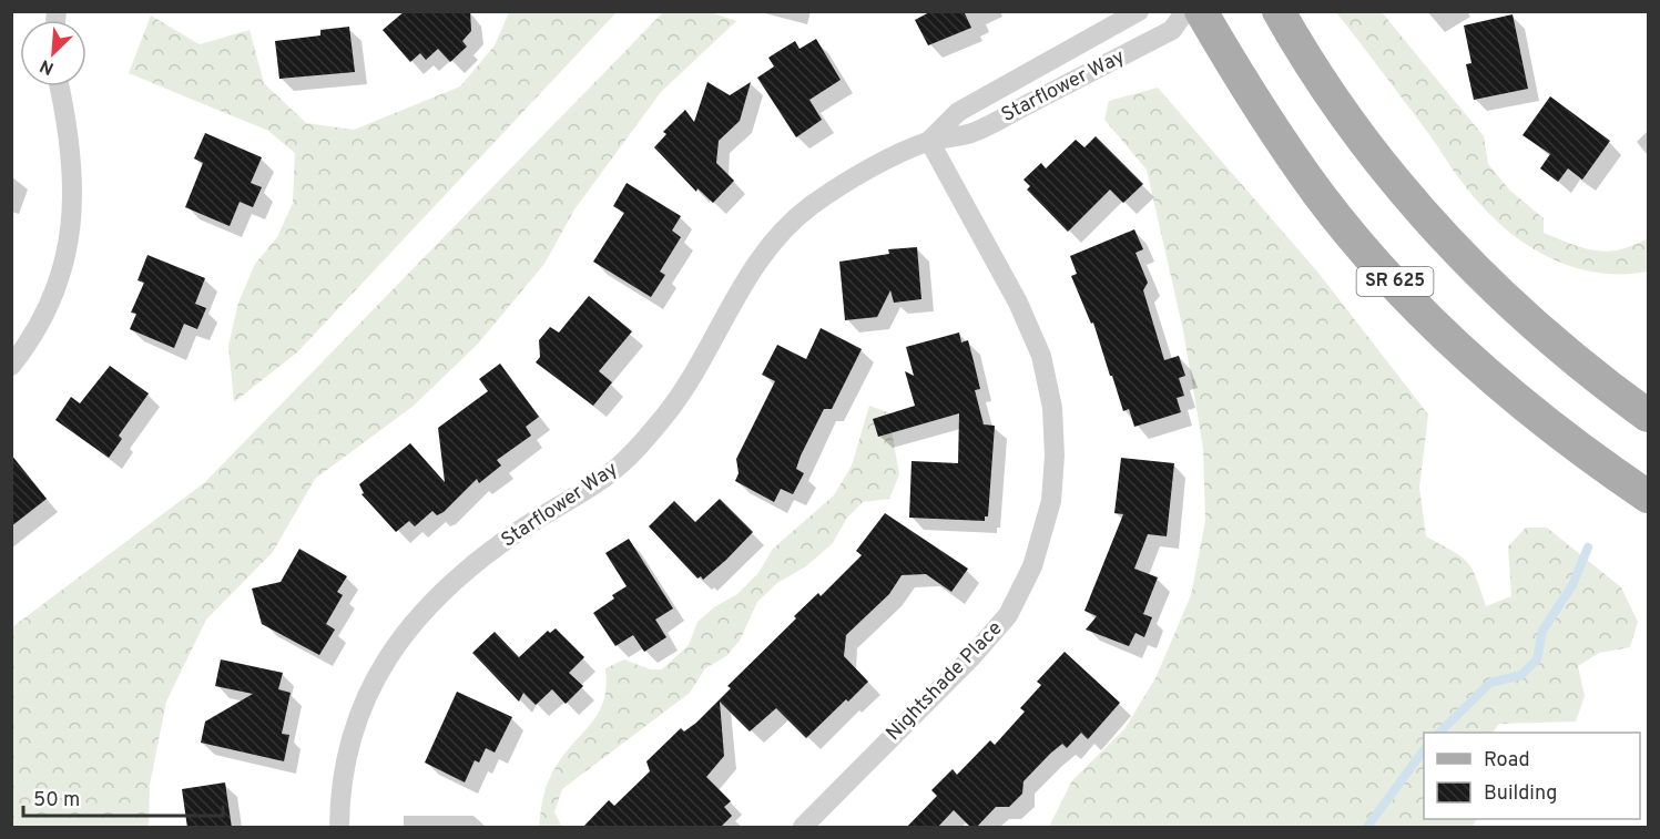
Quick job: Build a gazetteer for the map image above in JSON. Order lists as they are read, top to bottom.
{
  "streets": {
    "main road": ["SR 625"],
    "street": ["Starflower Way", "Nightshade Place"]
  },
  "crossings": [
    ["Starflower Way", "Nightshade Place"]
  ],
  "legend": ["Road", "Building"],
  "scale_bar": "50 m",
  "north": "bottom left"
}
